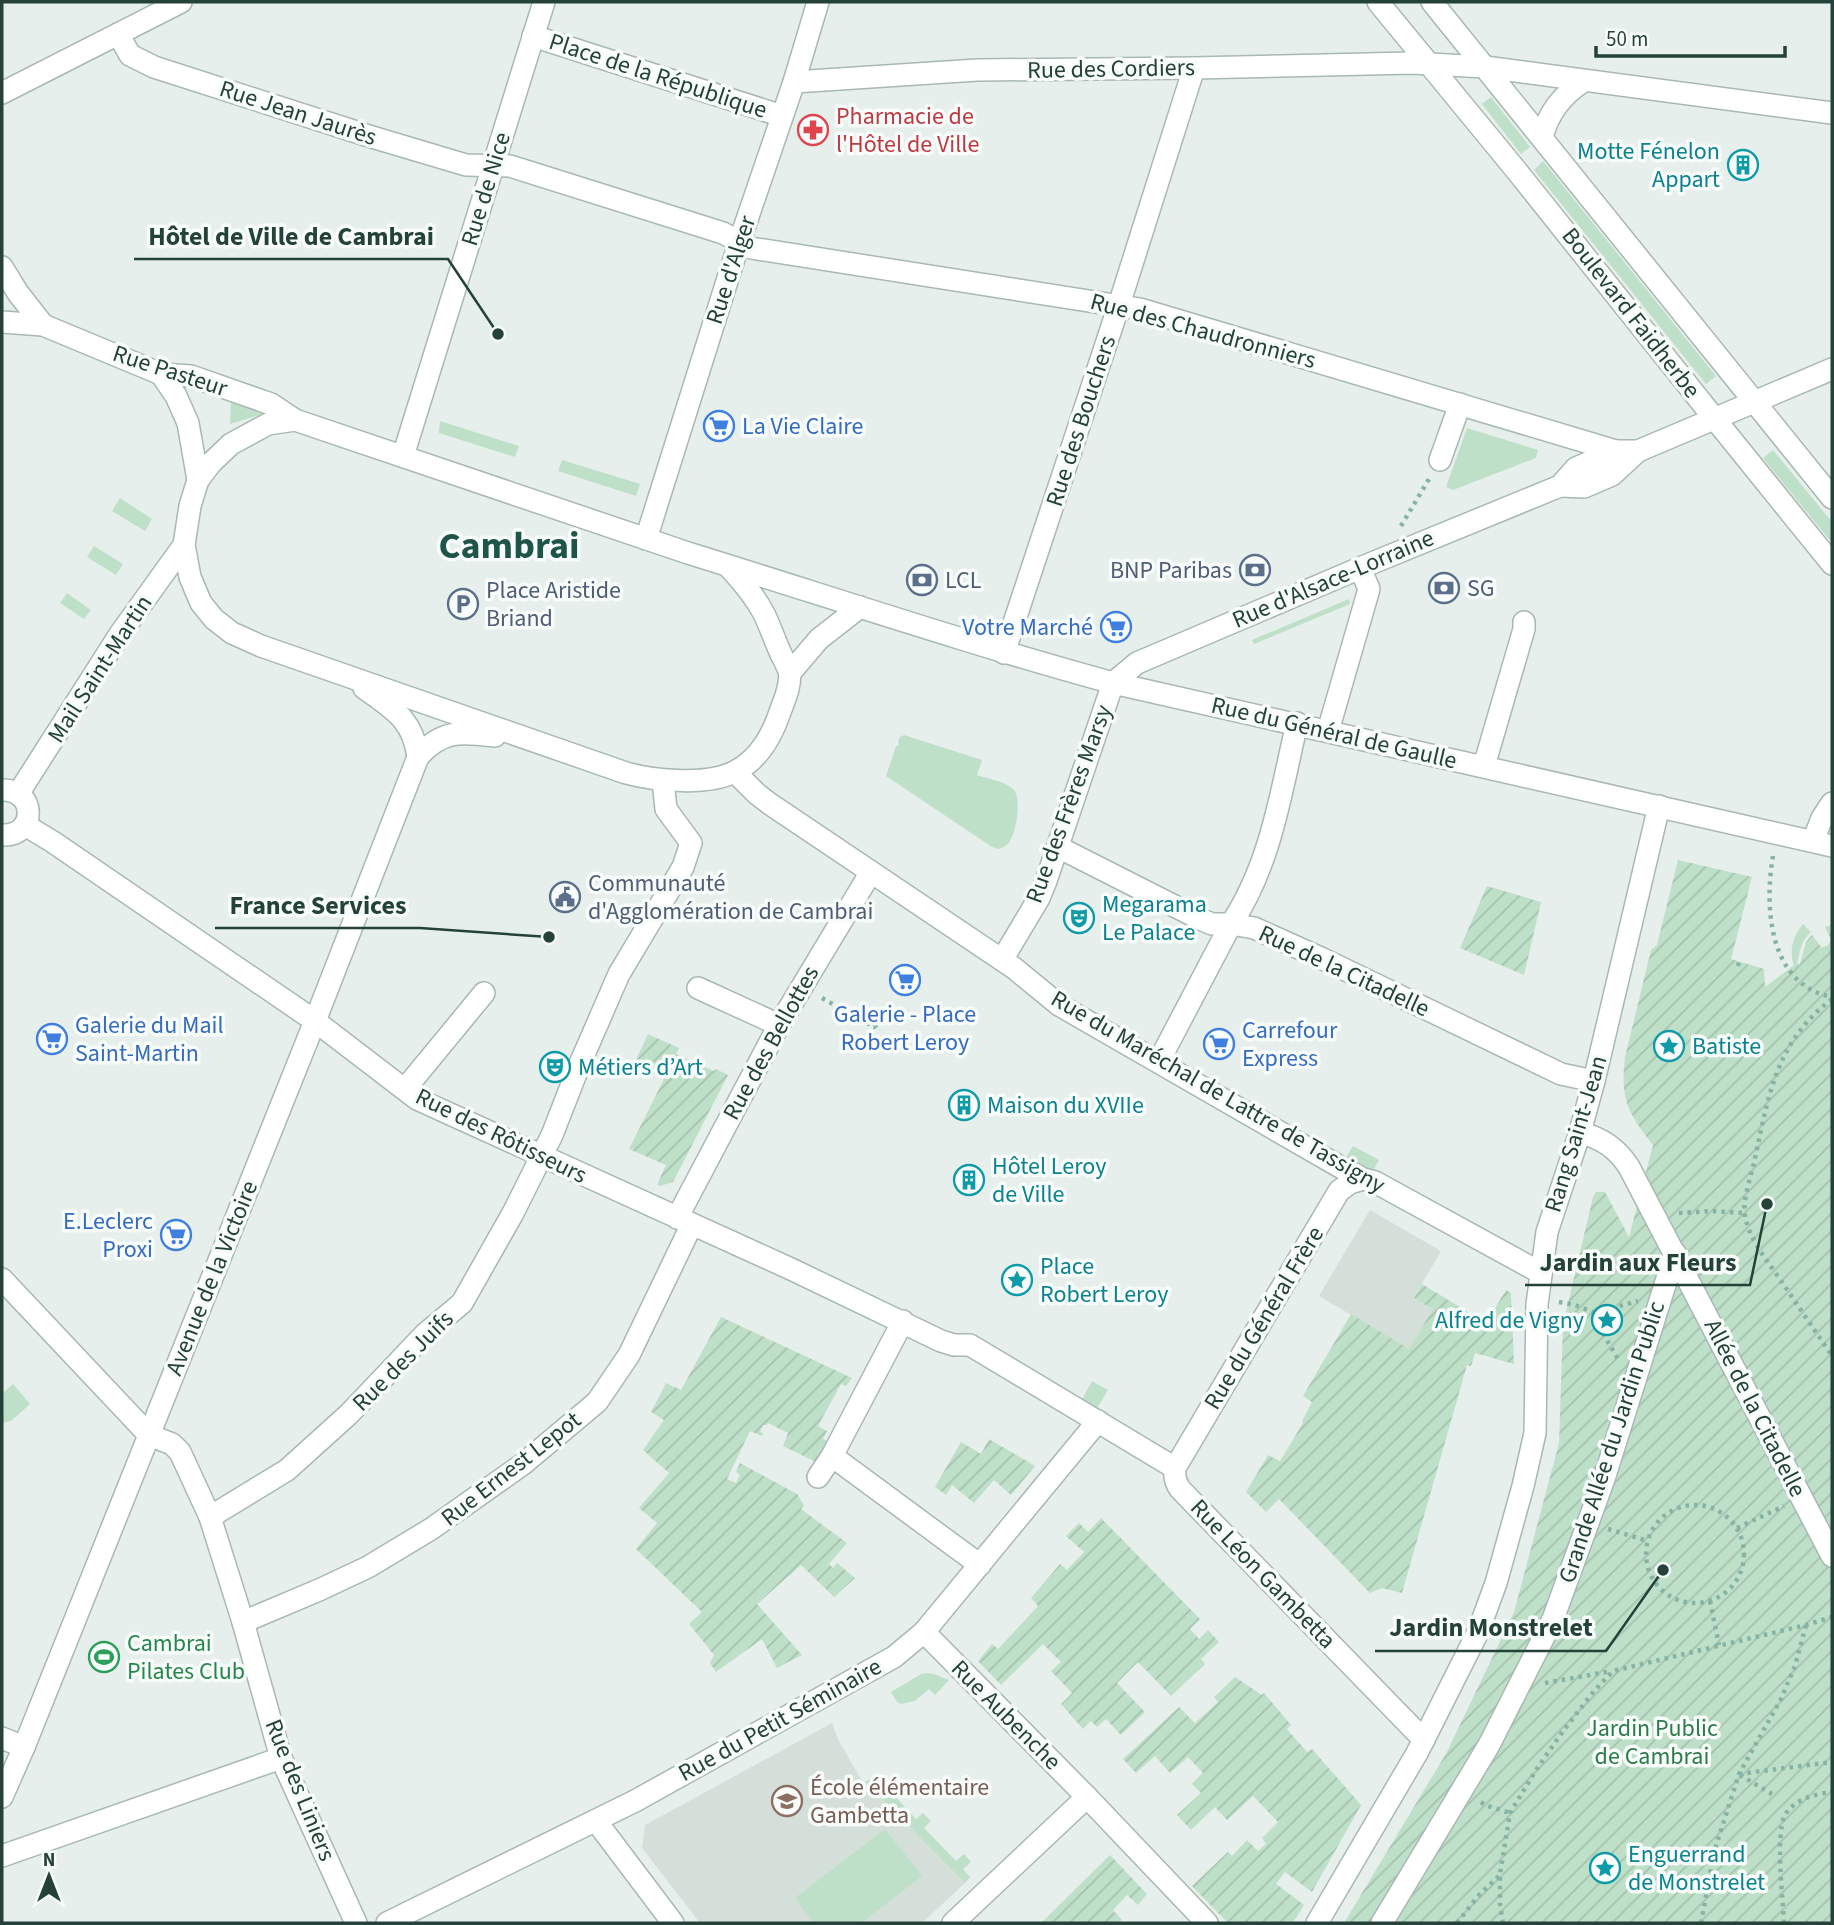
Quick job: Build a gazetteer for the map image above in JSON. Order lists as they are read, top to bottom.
{
  "streets": {
    "street": [
      "Rue des Cordiers",
      "Place de la République",
      "Rue Jean Jaurès",
      "Rue de Nice",
      "Rue d'Alger",
      "Boulevard Faidherbe",
      "Rue des Chaudronniers",
      "Rue Pasteur",
      "Rue des Bouchers",
      "Rue d'Alsace-Lorraine",
      "Mail Saint-Martin",
      "Rue du Général de Gaulle",
      "Rue des Frères Marsy",
      "Rue de la Citadelle",
      "Rue des Bellottes",
      "Rue du Maréchal de Lattre de Tassigny",
      "Rang Saint-Jean",
      "Rue des Rôtisseurs",
      "Avenue de la Victoire",
      "Rue du Général Frère",
      "Rue des Juifs",
      "Allée de la Citadelle",
      "Grande Allée du Jardin Public",
      "Rue Ernest Lepot",
      "Rue Léon Gambetta",
      "Rue Aubenche",
      "Rue du Petit Séminaire",
      "Rue des Liniers"
    ]
  },
  "crossings": [
    ["Rue des Cordiers", "Rue d'Alger"],
    ["Rue des Cordiers", "Boulevard Faidherbe"],
    ["Rue des Cordiers", "Rue des Bouchers"],
    ["Place de la République", "Rue de Nice"],
    ["Place de la République", "Rue d'Alger"],
    ["Rue Jean Jaurès", "Rue de Nice"],
    ["Rue d'Alger", "Rue des Chaudronniers"],
    ["Boulevard Faidherbe", "Rue d'Alsace-Lorraine"],
    ["Rue des Chaudronniers", "Rue des Bouchers"],
    ["Rue des Chaudronniers", "Rue d'Alsace-Lorraine"],
    ["Rue des Bouchers", "Rue du Général de Gaulle"],
    ["Rue d'Alsace-Lorraine", "Rue du Général de Gaulle"],
    ["Rue d'Alsace-Lorraine", "Rue des Frères Marsy"],
    ["Rue du Général de Gaulle", "Rue des Frères Marsy"],
    ["Rue du Général de Gaulle", "Rang Saint-Jean"],
    ["Rue des Frères Marsy", "Rue de la Citadelle"],
    ["Rue des Frères Marsy", "Rue du Maréchal de Lattre de Tassigny"],
    ["Rue de la Citadelle", "Rang Saint-Jean"],
    ["Rue des Bellottes", "Rue du Maréchal de Lattre de Tassigny"],
    ["Rue des Bellottes", "Rue des Rôtisseurs"],
    ["Rue des Bellottes", "Rue Ernest Lepot"],
    ["Rue du Maréchal de Lattre de Tassigny", "Rang Saint-Jean"],
    ["Rue du Maréchal de Lattre de Tassigny", "Rue du Général Frère"],
    ["Rang Saint-Jean", "Allée de la Citadelle"],
    ["Rang Saint-Jean", "Rue Léon Gambetta"],
    ["Rue des Rôtisseurs", "Avenue de la Victoire"],
    ["Rue des Rôtisseurs", "Rue des Juifs"],
    ["Rue des Rôtisseurs", "Rue Ernest Lepot"],
    ["Avenue de la Victoire", "Rue des Liniers"],
    ["Rue du Général Frère", "Rue Léon Gambetta"],
    ["Rue des Juifs", "Rue des Liniers"],
    ["Allée de la Citadelle", "Grande Allée du Jardin Public"],
    ["Rue Ernest Lepot", "Rue des Liniers"],
    ["Rue Aubenche", "Rue du Petit Séminaire"]
  ],
  "districts": ["Cambrai"],
  "parks": ["Jardin Public de Cambrai"],
  "places": {
    "pharmacy": ["Pharmacie de l'Hôtel de Ville"],
    "building": ["Motte Fénelon Appart", "Maison du XVIIe", "Hôtel Leroy de Ville"],
    "other": [
      "Hôtel de Ville de Cambrai",
      "France Services",
      "Jardin aux Fleurs",
      "Jardin Monstrelet"
    ],
    "supermarket": [
      "La Vie Claire",
      "Votre Marché",
      "Galerie - Place Robert Leroy",
      "Galerie du Mail Saint-Martin",
      "Carrefour Express",
      "E.Leclerc Proxi"
    ],
    "bank": ["BNP Paribas", "LCL", "SG"],
    "parking": ["Place Aristide Briand"],
    "public building": ["Communauté d'Agglomération de Cambrai"],
    "theatre": ["Megarama Le Palace", "Métiers d’Art"],
    "place": [
      "Batiste",
      "Place Robert Leroy",
      "Alfred de Vigny",
      "Enguerrand de Monstrelet"
    ],
    "sports": ["Cambrai Pilates Club"],
    "school or university": ["École élémentaire Gambetta"]
  },
  "scale_bar": "50 m",
  "north": "top"
}
